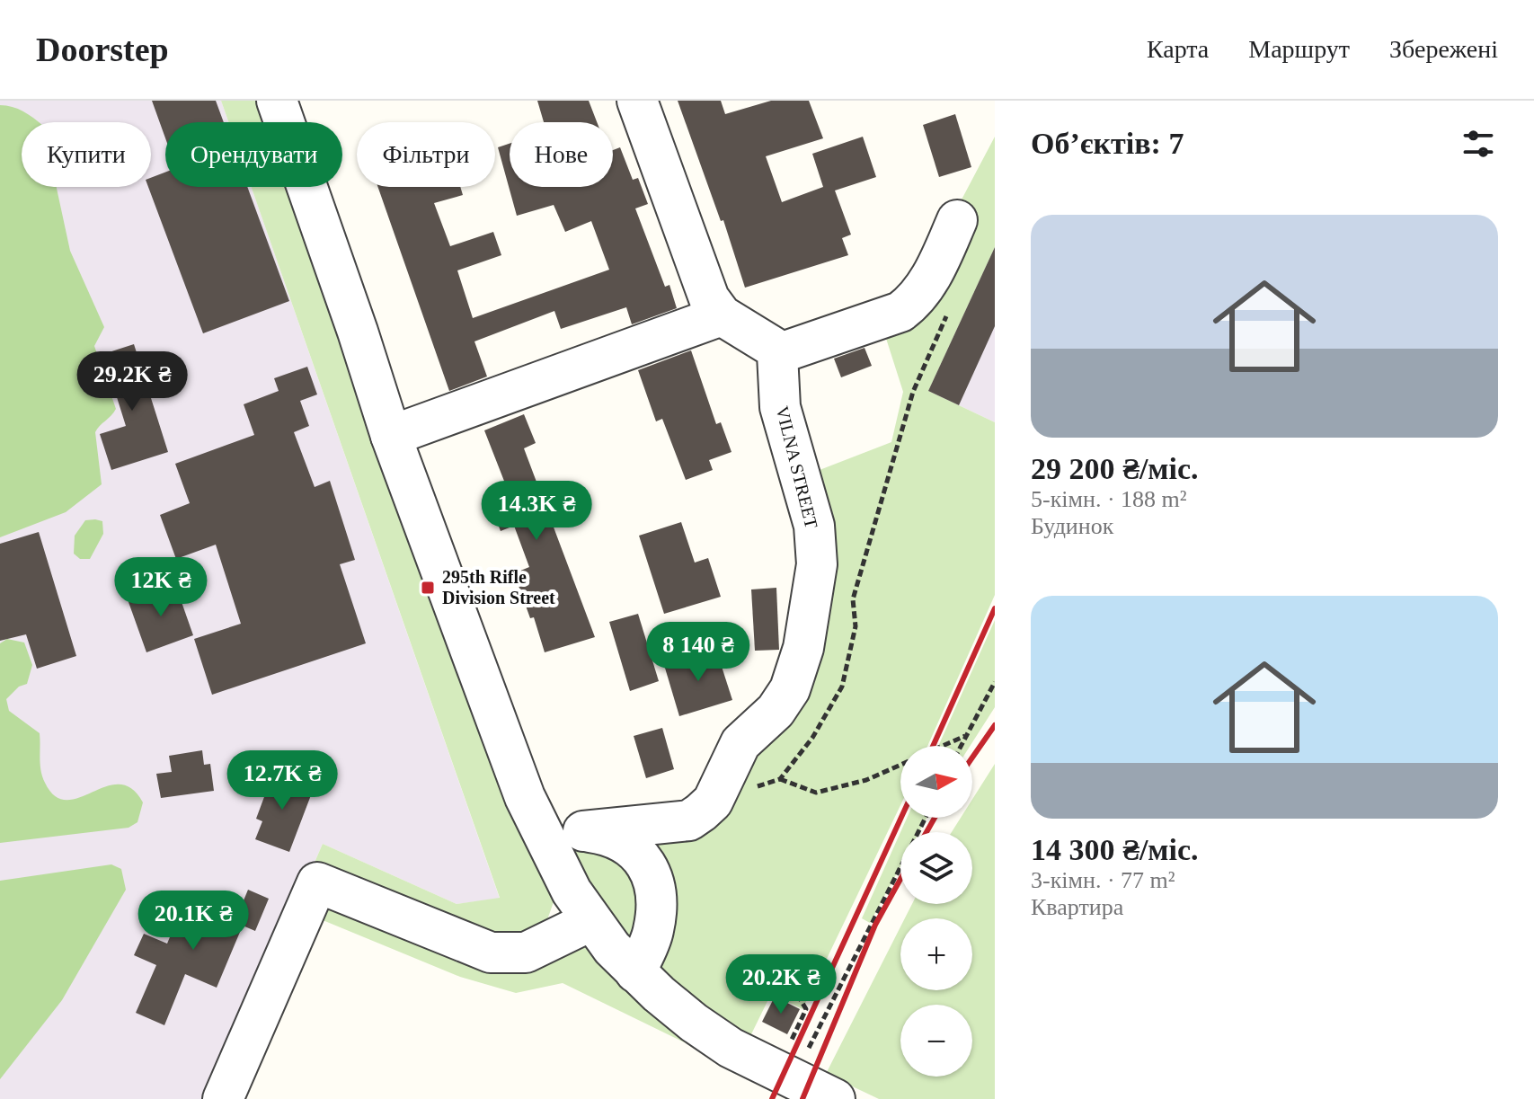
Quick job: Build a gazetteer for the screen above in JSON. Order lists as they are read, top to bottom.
{
  "streets": {
    "street": ["VILNA STREET"]
  },
  "places": {
    "transit": ["295th Rifle Division Street"]
  },
  "north": "right",
  "page": {
    "header": "Doorstep",
    "nav": ["Карта", "Маршрут", "Збережені"],
    "heading": "Об’єктів: 7",
    "chip": [
      "Купити",
      "Орендувати",
      "Фільтри",
      "Нове"
    ],
    "list": [
      {
        "name": "29 200 ₴/міс.",
        "note": "5-кімн. · 188 m² · Будинок"
      },
      {
        "name": "14 300 ₴/міс.",
        "note": "3-кімн. · 77 m² · Квартира"
      }
    ],
    "price": [
      "29.2K ₴",
      "14.3K ₴",
      "12K ₴",
      "8 140 ₴",
      "12.7K ₴",
      "20.1K ₴",
      "20.2K ₴"
    ],
    "map_buttons": ["+", "−"]
  }
}
